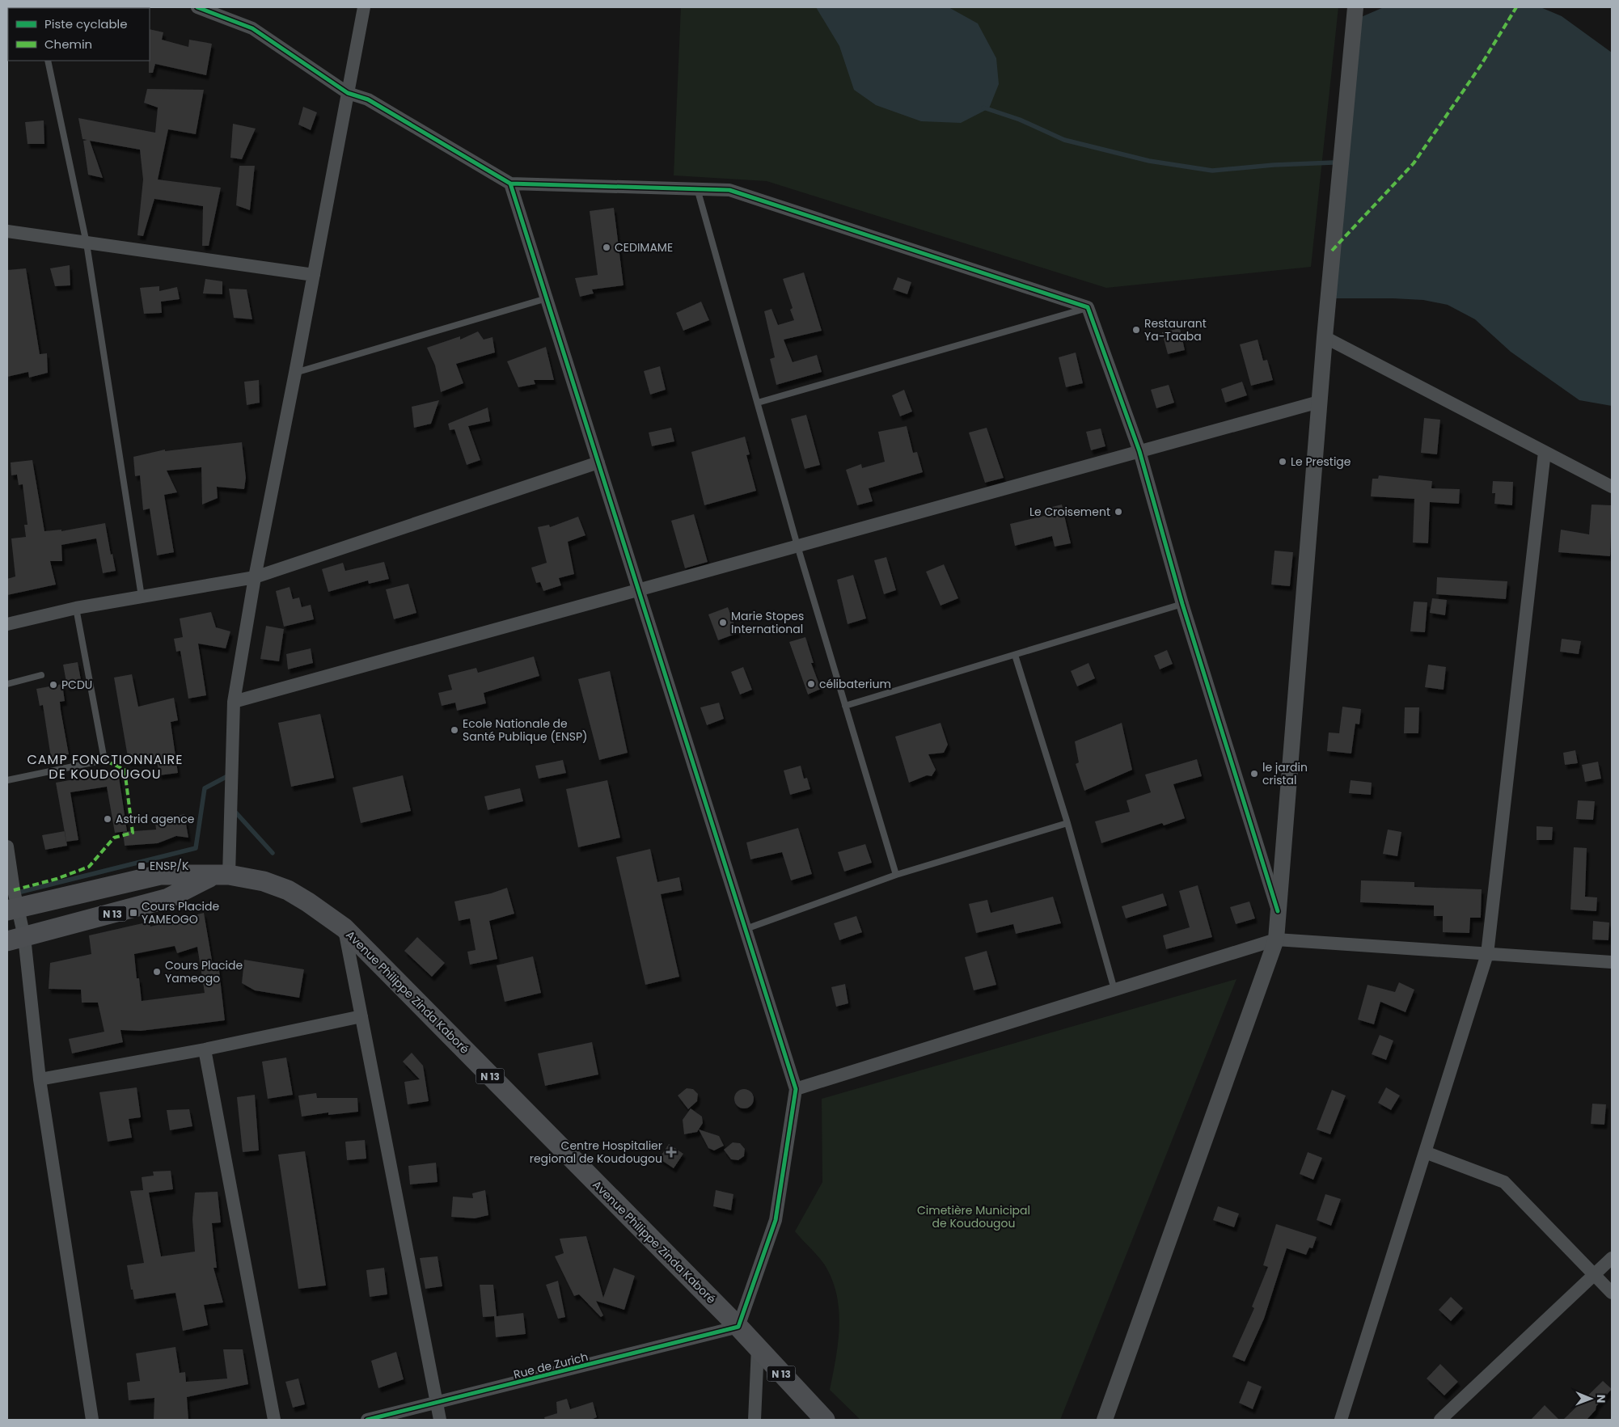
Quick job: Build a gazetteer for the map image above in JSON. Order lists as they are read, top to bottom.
{
  "streets": {
    "main road": ["N 13", "Avenue Philippe Zinda Kaboré"],
    "street": ["Rue de Zurich"]
  },
  "crossings": [
    ["N 13", "Avenue Philippe Zinda Kaboré"],
    ["Avenue Philippe Zinda Kaboré", "Rue de Zurich"]
  ],
  "districts": ["CAMP FONCTIONNAIRE DE KOUDOUGOU"],
  "parks": ["Cimetière Municipal de Koudougou"],
  "places": {
    "other": [
      "CEDIMAME",
      "Restaurant Ya-Taaba",
      "Le Prestige",
      "Le Croisement",
      "Marie Stopes International",
      "célibaterium",
      "PCDU",
      "Ecole Nationale de Santé Publique (ENSP)",
      "le jardin cristal",
      "Astrid agence",
      "Cours Placide Yameogo"
    ],
    "transit": ["ENSP/K", "Cours Placide YAMEOGO"],
    "health": ["Centre Hospitalier regional de Koudougou"]
  },
  "legend": ["Piste cyclable", "Chemin"],
  "north": "right"
}
